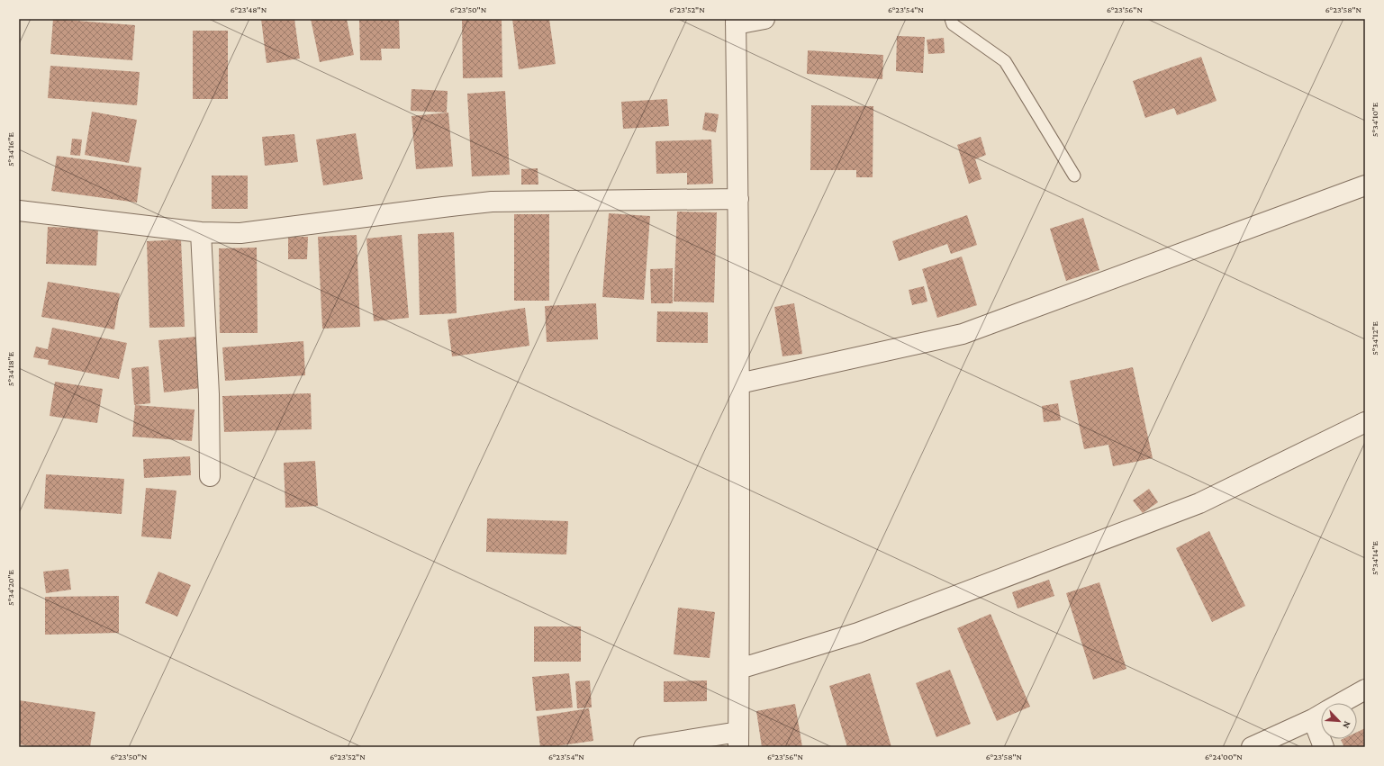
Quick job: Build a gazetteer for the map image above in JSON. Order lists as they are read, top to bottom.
{
  "north": "bottom right",
  "coordinates": [
    "6°23'48\"N",
    "6°23'50\"N",
    "6°23'52\"N",
    "6°23'54\"N",
    "6°23'56\"N",
    "6°23'58\"N",
    "5°34'10\"E",
    "5°34'16\"E",
    "5°34'12\"E",
    "5°34'18\"E",
    "5°34'14\"E",
    "5°34'20\"E",
    "6°24'00\"N"
  ]
}
